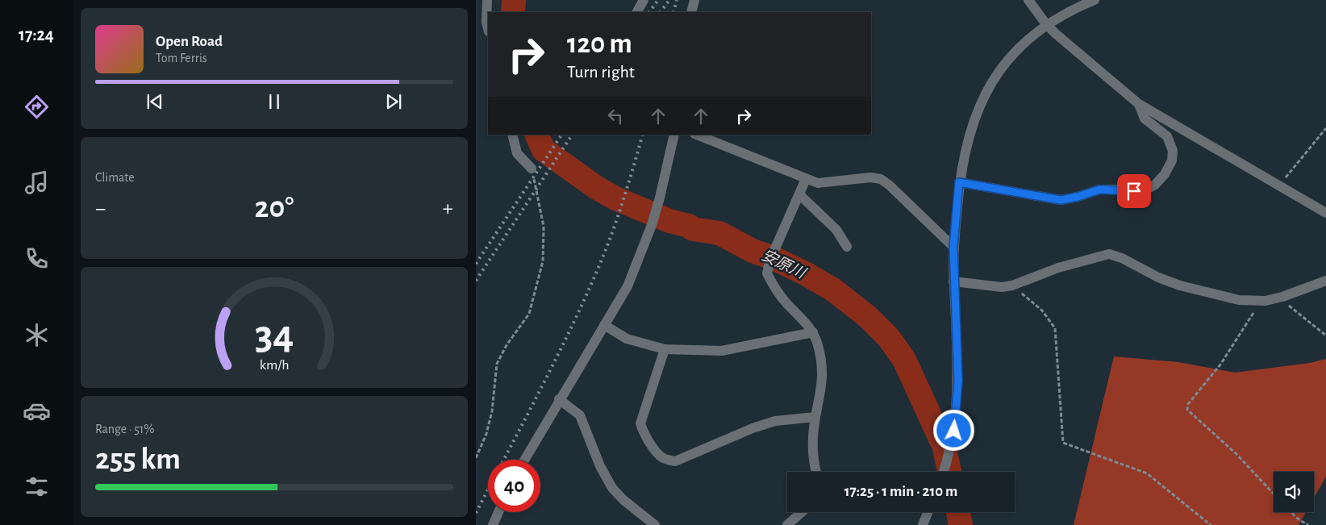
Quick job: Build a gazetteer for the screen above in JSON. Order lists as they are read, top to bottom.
{
  "water": ["安原川"],
  "page": {
    "tabs": "17:24",
    "turn": ["120 m", "Turn right"],
    "song": ["Open Road", "Tom Ferris"],
    "tile": [
      "Climate",
      ["Range · 51%", "255 km"]
    ],
    "heat": ["−", "20°", "+"],
    "limit": "40",
    "trip": "17:25 · 1 min · 210 m",
    "gauge": ["34", "km/h"]
  }
}
